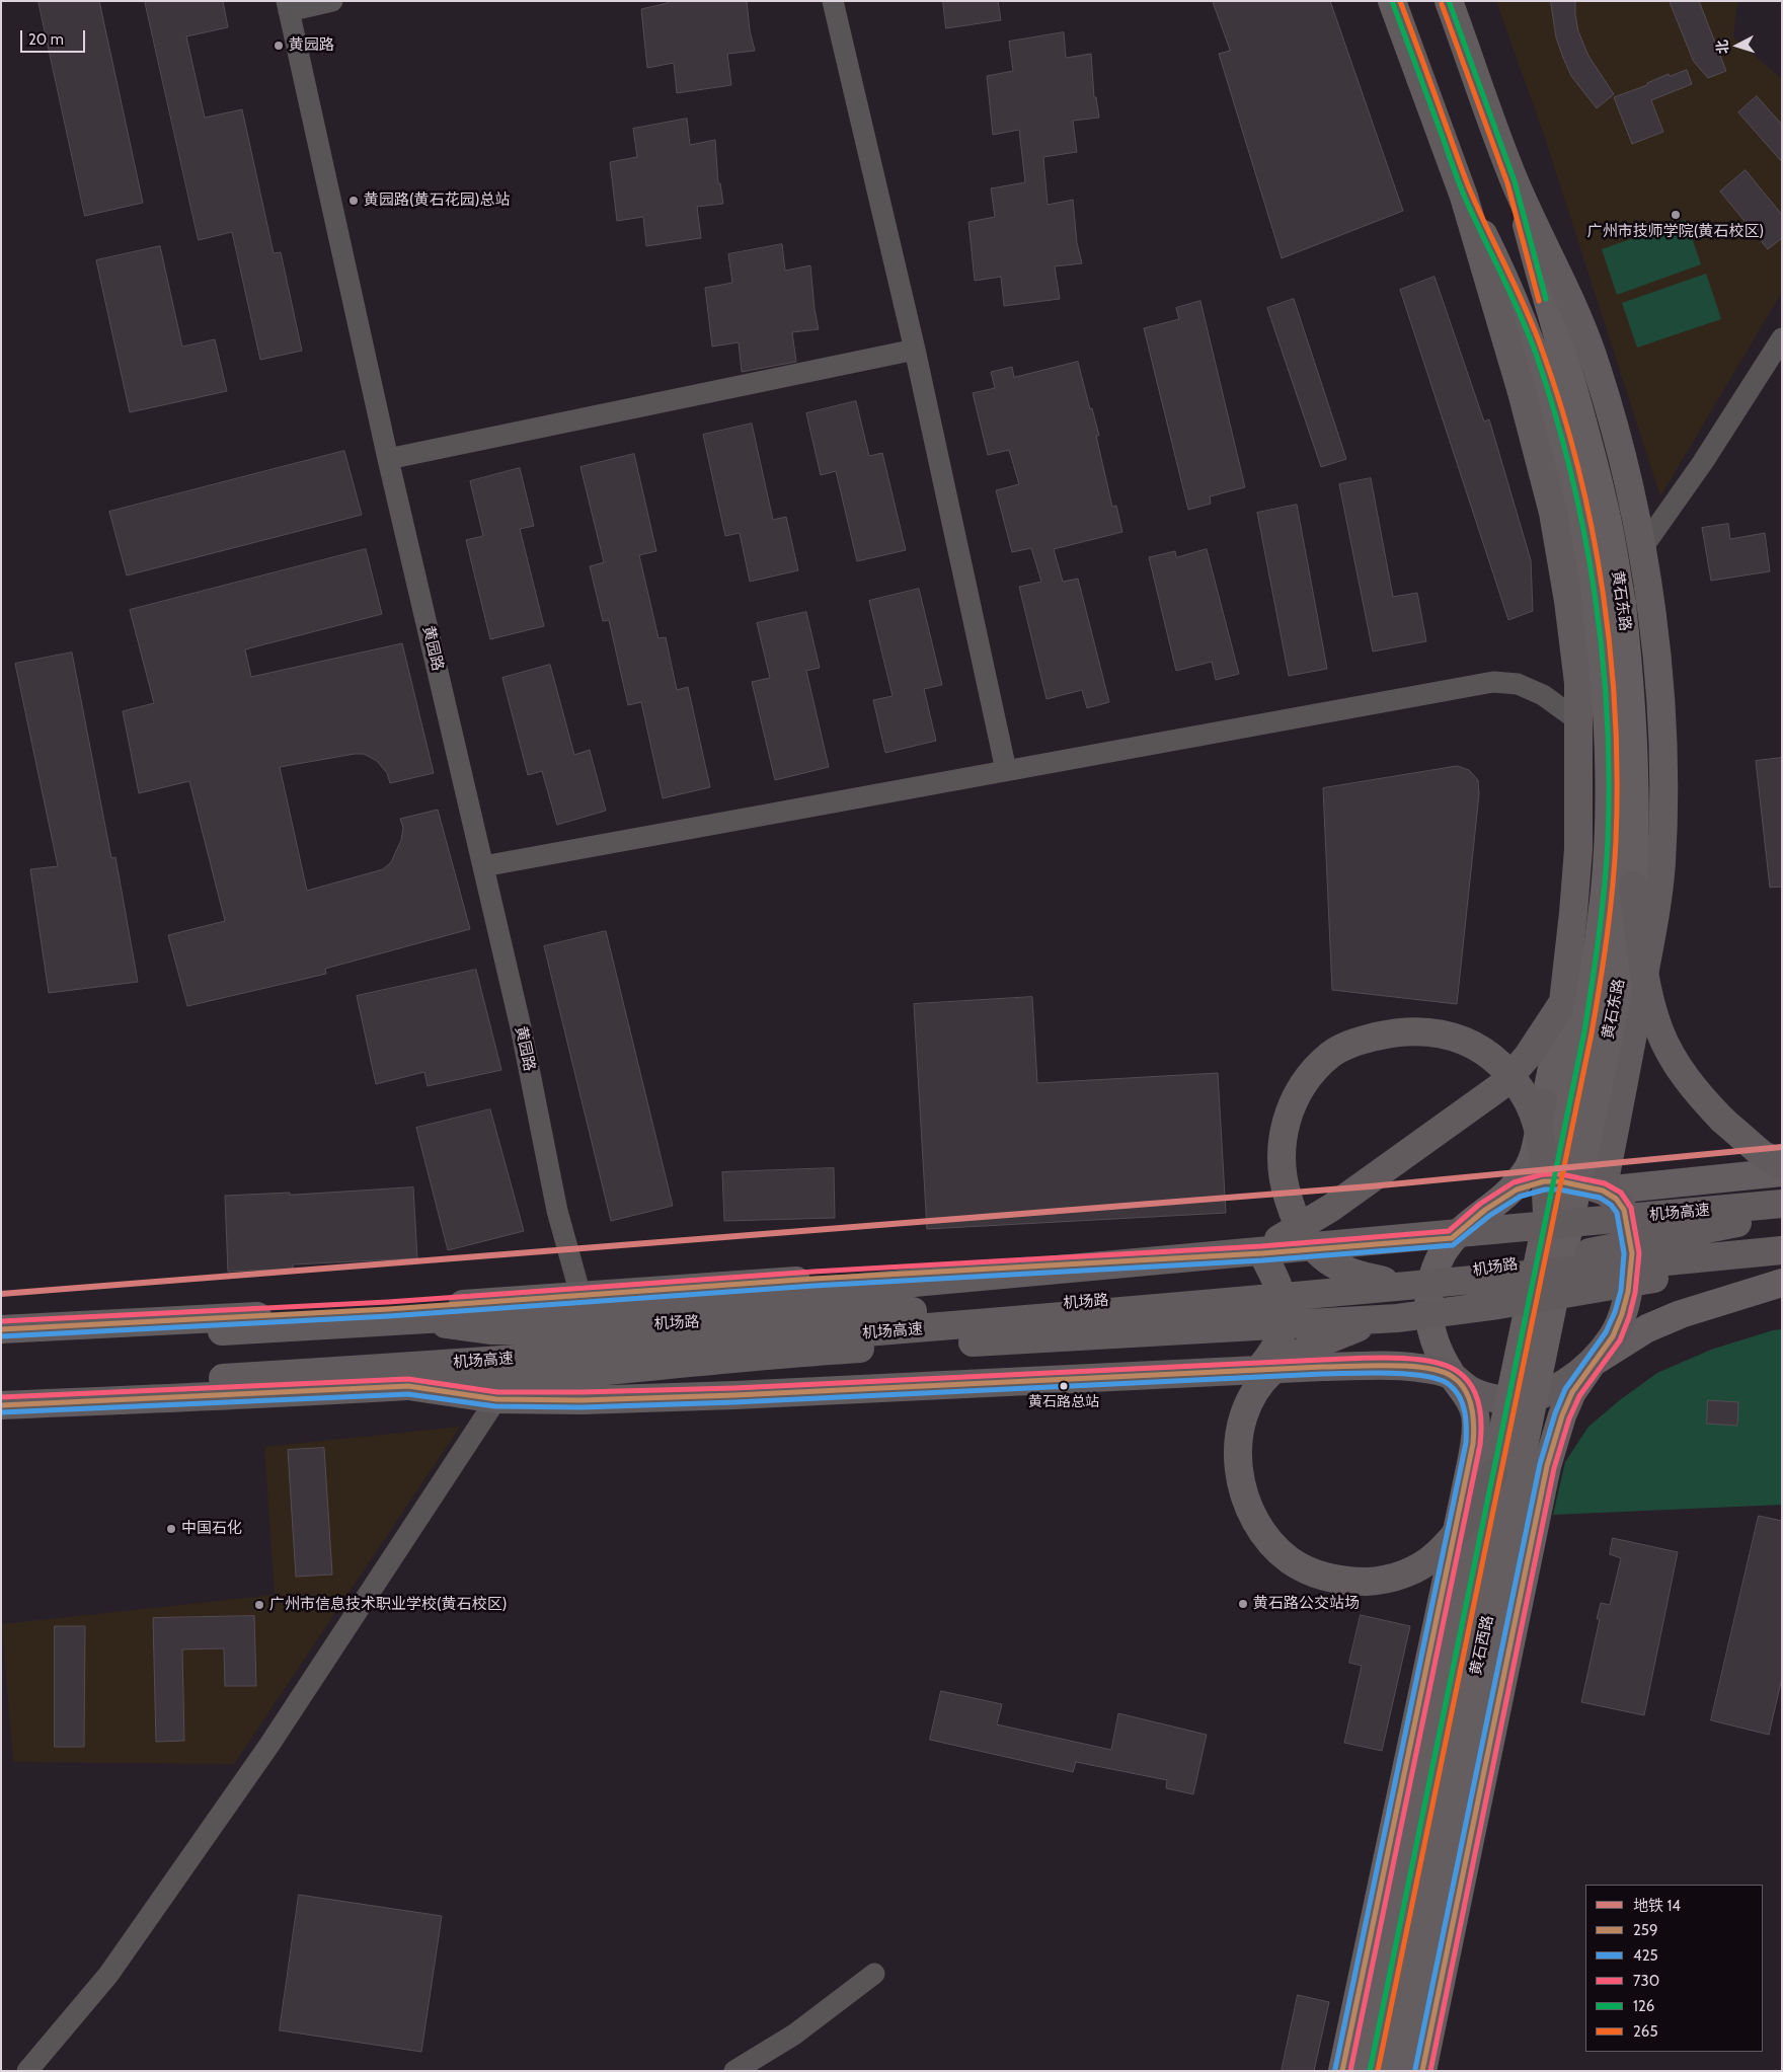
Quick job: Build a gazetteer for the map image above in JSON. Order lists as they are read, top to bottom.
{
  "streets": {
    "highway": ["黄石东路", "机场高速", "机场路"],
    "main road": ["黄石西路"],
    "street": ["黄园路"]
  },
  "crossings": [
    ["黄石东路", "黄石西路"],
    ["黄园路", "机场路"]
  ],
  "places": [
    "黄园路",
    "黄园路(黄石花园)总站",
    "广州市技师学院(黄石校区)",
    "黄石路总站",
    "中国石化",
    "黄石路公交站场",
    "广州市信息技术职业学校(黄石校区)"
  ],
  "lines": [
    "transit line 126",
    "transit line 265",
    "metro line 14",
    "transit line 730",
    "transit line 259",
    "transit line 425"
  ],
  "legend": [
    "地铁 14",
    "259",
    "425",
    "730",
    "126",
    "265"
  ],
  "scale_bar": "20 m",
  "north": "left"
}
